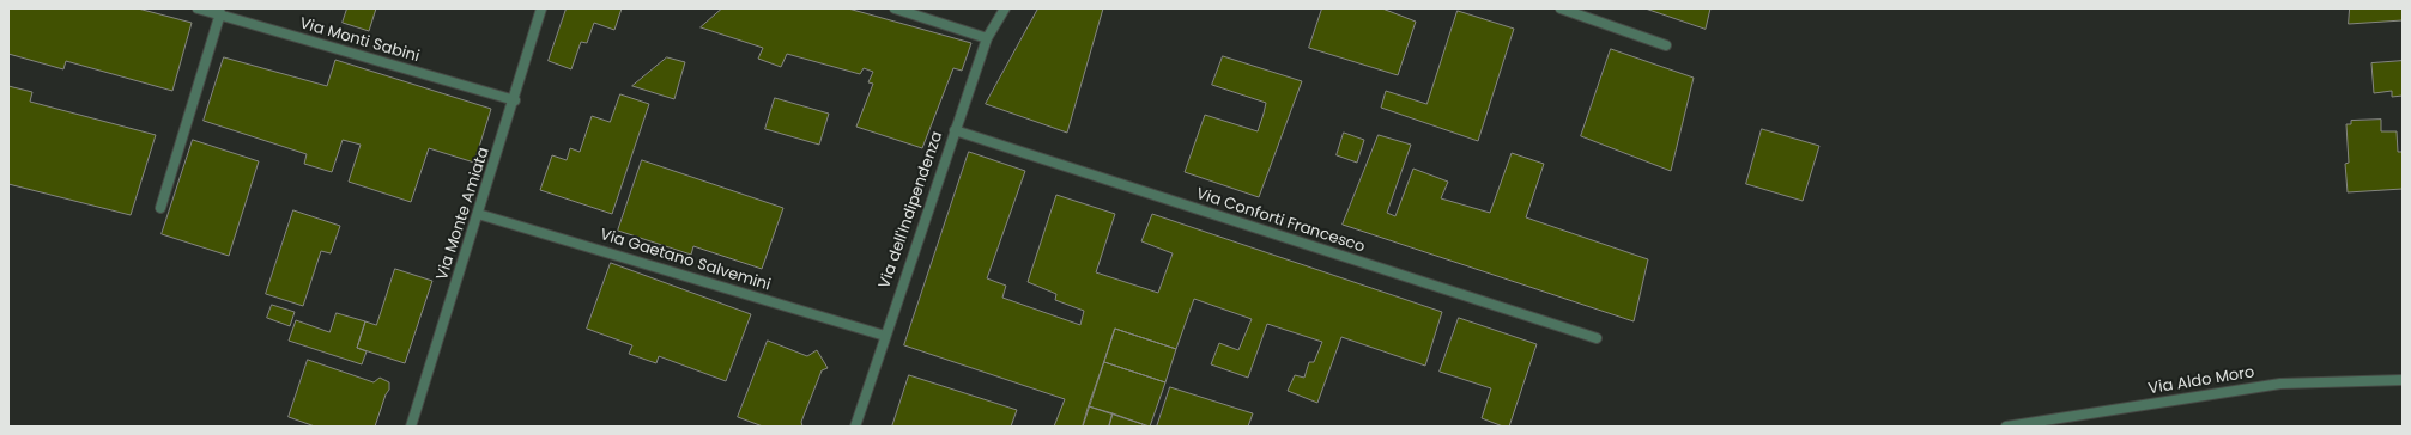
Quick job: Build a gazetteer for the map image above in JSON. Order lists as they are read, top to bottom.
{
  "streets": {
    "street": [
      "Via Monti Sabini",
      "Via dell'Indipendenza",
      "Via Monte Amiata",
      "Via Conforti Francesco",
      "Via Gaetano Salvemini",
      "Via Aldo Moro"
    ]
  },
  "crossings": [
    ["Via Monti Sabini", "Via Monte Amiata"],
    ["Via dell'Indipendenza", "Via Conforti Francesco"],
    ["Via dell'Indipendenza", "Via Gaetano Salvemini"],
    ["Via Monte Amiata", "Via Gaetano Salvemini"]
  ]
}
